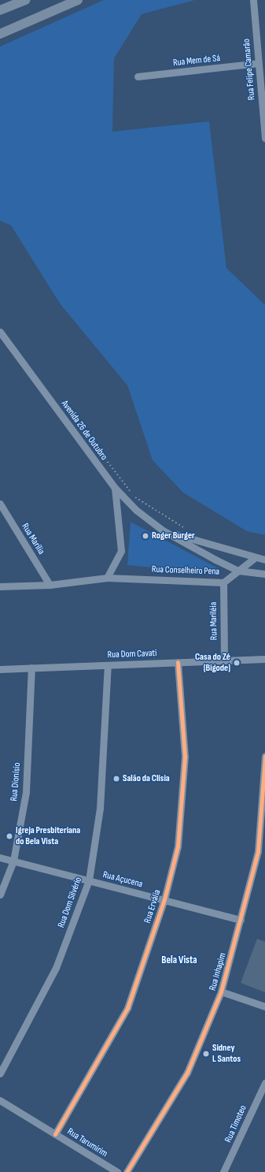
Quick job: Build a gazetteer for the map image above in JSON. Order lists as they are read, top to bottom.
{
  "streets": {
    "street": [
      "Rua Mem de Sá",
      "Rua Felipe Camarão",
      "Avenida 26 de Outubro",
      "Rua Marília",
      "Rua Conselheiro Pena",
      "Rua Mariléia",
      "Rua Dom Cavati",
      "Rua Dionísio",
      "Rua Açucena",
      "Rua Dom Silvério",
      "Rua Ervália",
      "Rua Inhapim",
      "Rua Timoteo",
      "Rua Tarumirim"
    ]
  },
  "crossings": [
    ["Rua Mem de Sá", "Rua Felipe Camarão"],
    ["Avenida 26 de Outubro", "Rua Conselheiro Pena"],
    ["Rua Marília", "Rua Conselheiro Pena"],
    ["Rua Conselheiro Pena", "Rua Mariléia"],
    ["Rua Mariléia", "Rua Dom Cavati"],
    ["Rua Dom Cavati", "Rua Dionísio"],
    ["Rua Dom Cavati", "Rua Dom Silvério"],
    ["Rua Dom Cavati", "Rua Ervália"],
    ["Rua Dionísio", "Rua Açucena"],
    ["Rua Açucena", "Rua Dom Silvério"],
    ["Rua Açucena", "Rua Ervália"],
    ["Rua Açucena", "Rua Inhapim"],
    ["Rua Ervália", "Rua Tarumirim"]
  ],
  "districts": ["Bela Vista"],
  "places": [
    "Roger Burger",
    "Casa do Zé (Bigode)",
    "Salão da Clísia",
    "Igreja Presbiteriana do Bela Vista",
    "Sidney L Santos"
  ]
}
